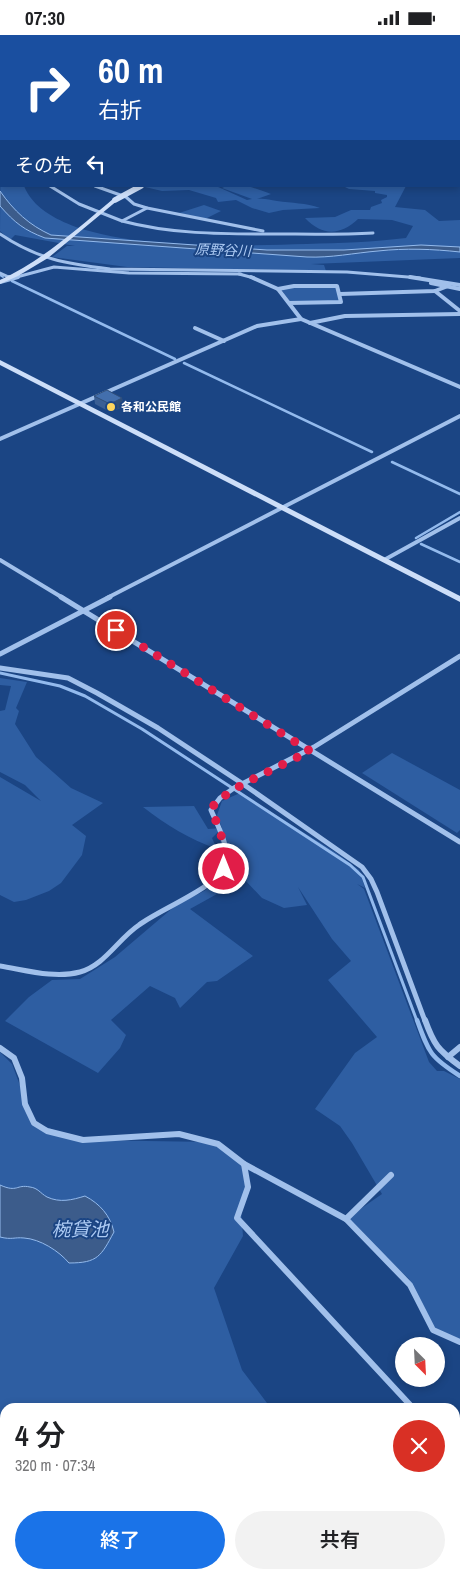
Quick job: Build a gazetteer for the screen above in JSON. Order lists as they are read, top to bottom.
{
  "water": ["原野谷川", "椀貸池"],
  "places": ["各和公民館"],
  "north": "bottom right",
  "page": {
    "status": "07:30",
    "turn": ["60 m", "右折"],
    "then": "その先",
    "heading": ["4 分", "320 m · 07:34"],
    "buttons": ["終了", "共有"]
  }
}
